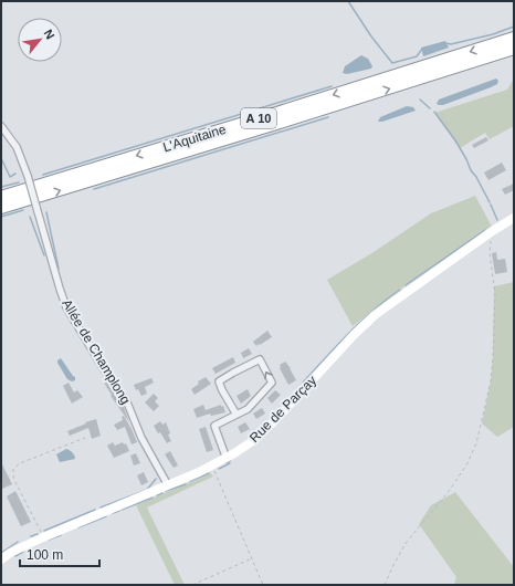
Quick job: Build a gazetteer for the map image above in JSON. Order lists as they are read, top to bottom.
{
  "streets": {
    "highway": ["A 10", "L'Aquitaine"],
    "street": ["Allée de Champlong", "Rue de Parçay"]
  },
  "crossings": [
    ["Allée de Champlong", "Rue de Parçay"]
  ],
  "scale_bar": "100 m",
  "north": "top right"
}
